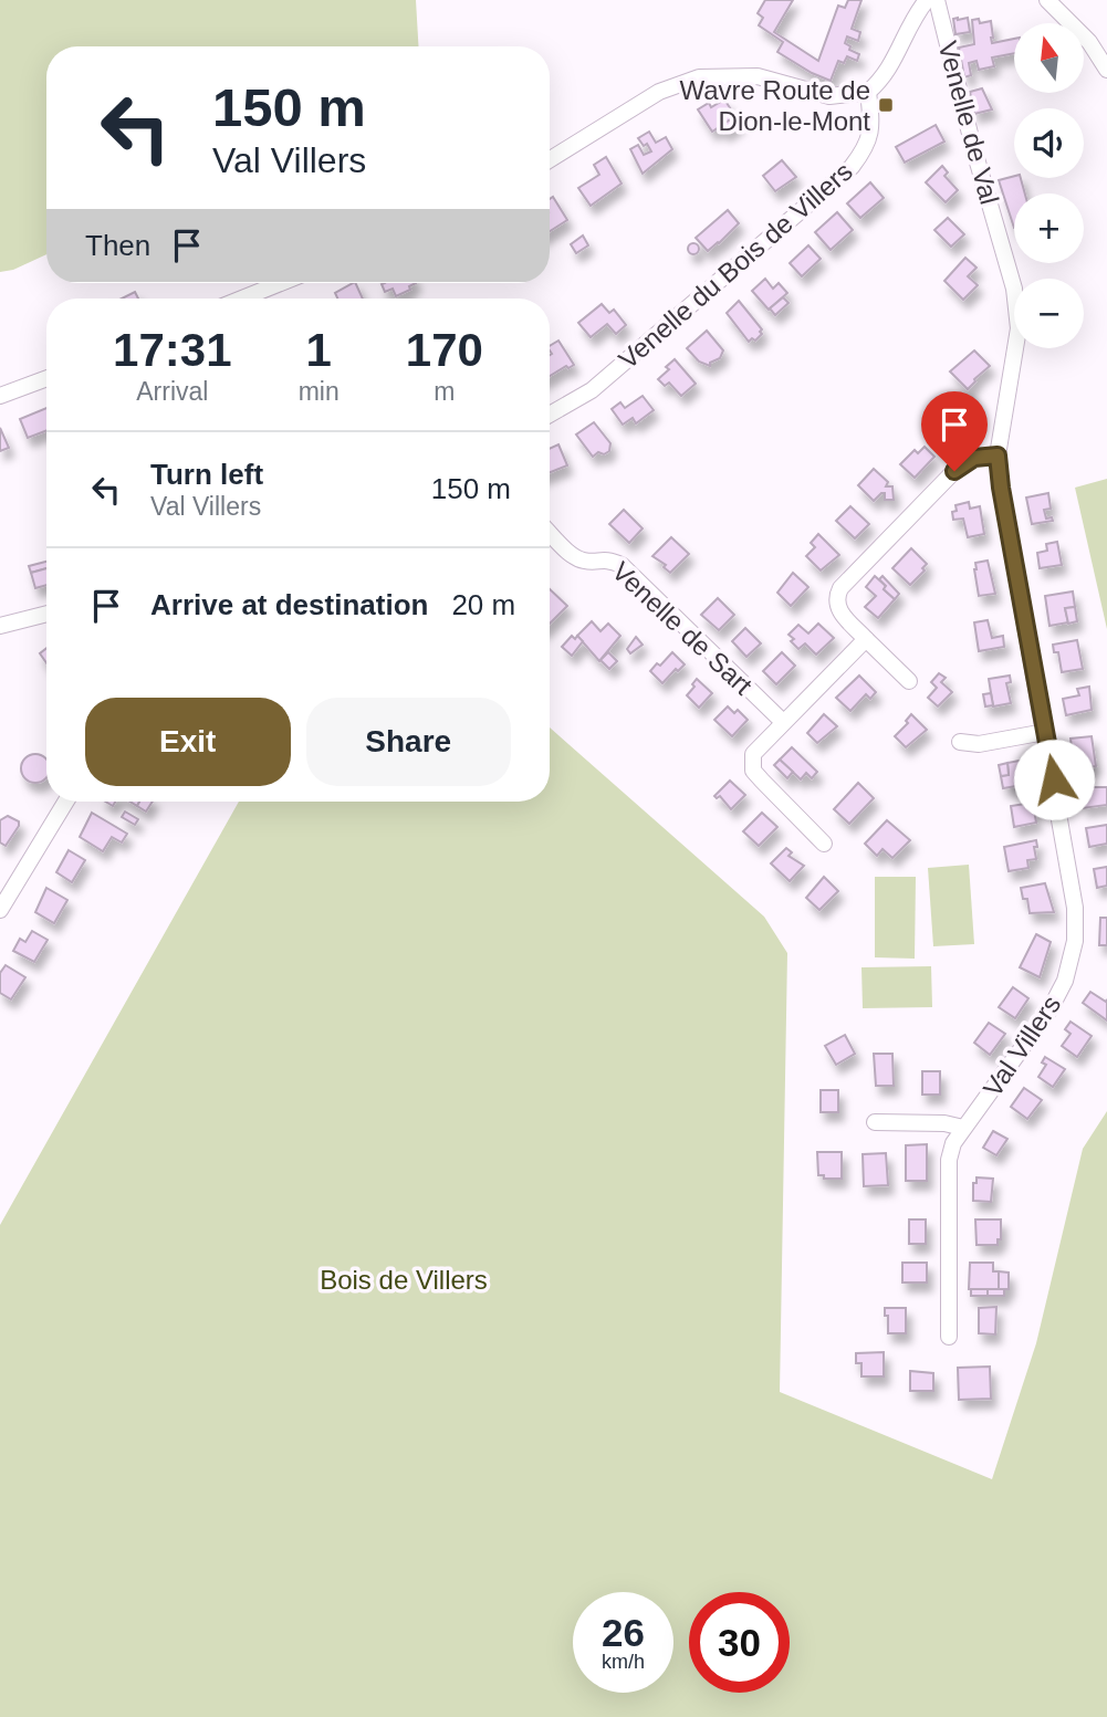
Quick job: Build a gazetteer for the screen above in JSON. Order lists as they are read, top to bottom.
{
  "streets": {
    "street": [
      "Venelle de Val",
      "Venelle du Bois de Villers",
      "Venelle de Sart",
      "Val Villers"
    ]
  },
  "parks": ["Bois de Villers"],
  "places": {
    "transit": ["Wavre Route de Dion-le-Mont"]
  },
  "north": "top",
  "page": {
    "map_buttons": ["+", "−"],
    "turn": ["150 m", "Val Villers"],
    "then": "Then",
    "eta": [
      "17:31",
      "Arrival",
      "1",
      "min",
      "170",
      "m"
    ],
    "list": [
      {
        "name": "Turn left",
        "note": "Val Villers",
        "value": "150 m"
      },
      {
        "name": "Arrive at destination",
        "value": "20 m"
      }
    ],
    "buttons": ["Exit", "Share"],
    "speed": "26 km/h",
    "limit": "30"
  }
}
